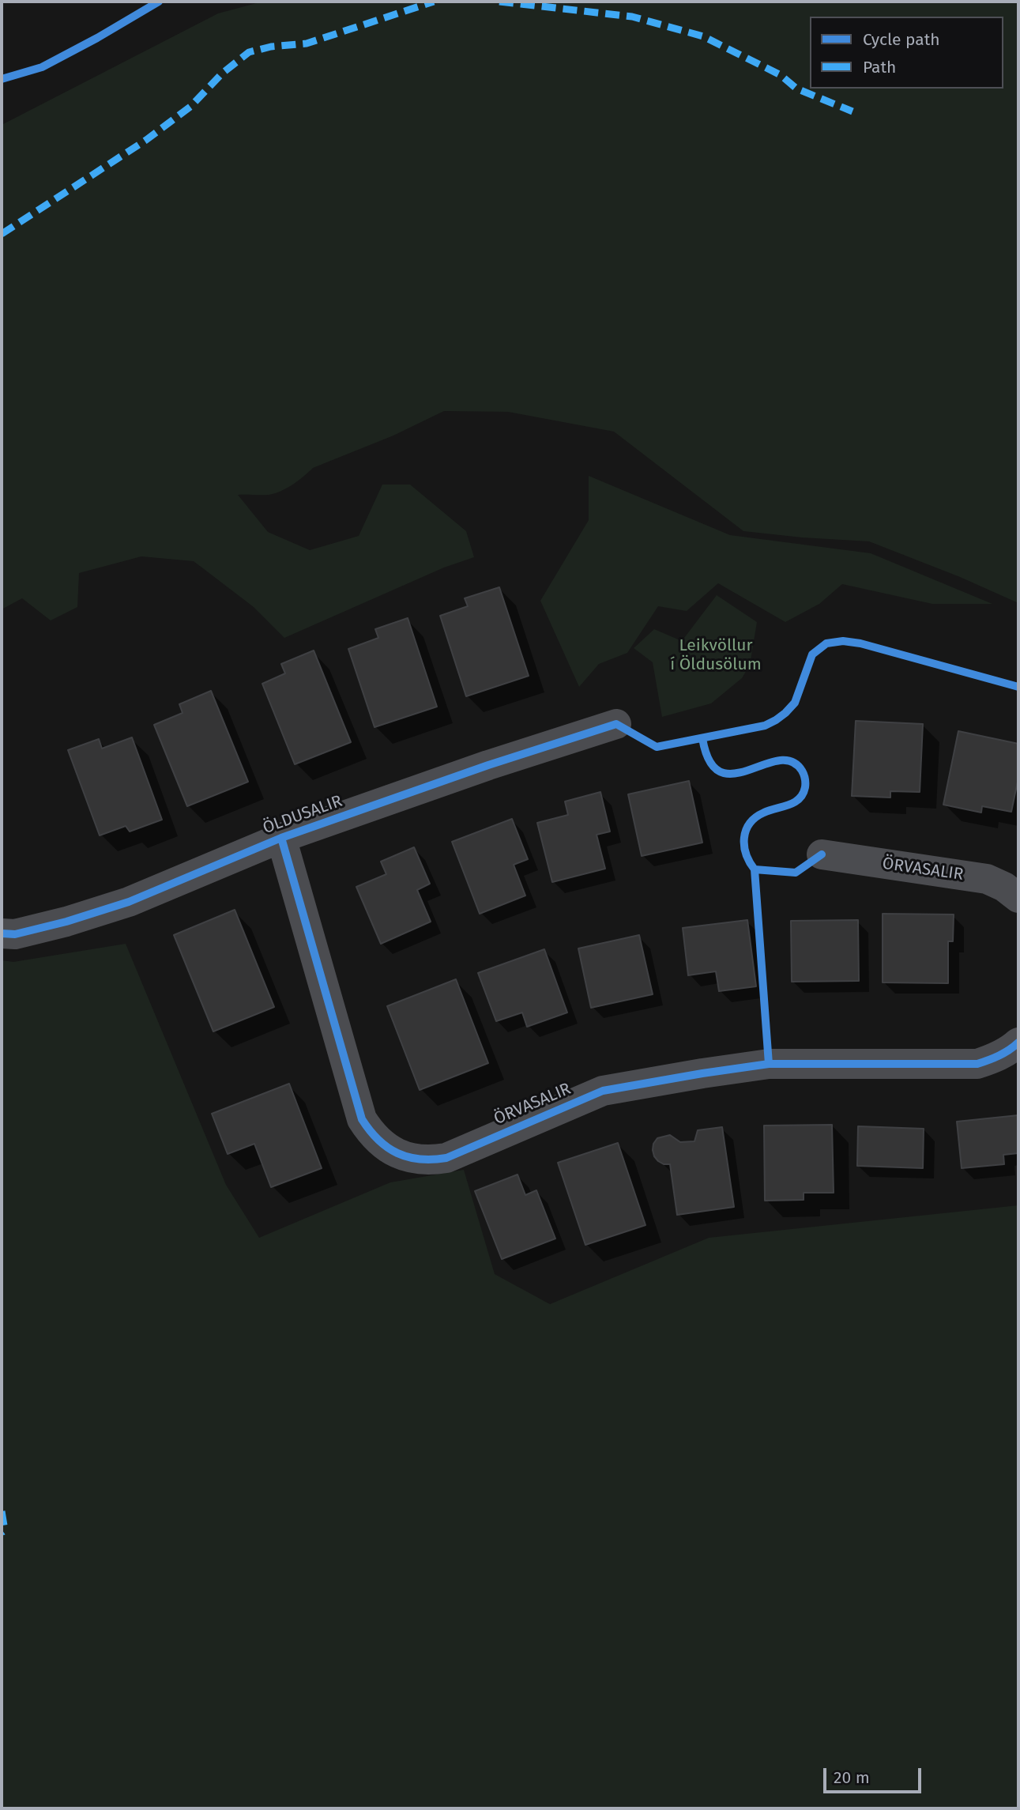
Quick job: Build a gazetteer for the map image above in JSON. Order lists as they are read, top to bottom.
{
  "streets": {
    "street": ["ÖLDUSALIR", "ÖRVASALIR"]
  },
  "crossings": [
    ["ÖLDUSALIR", "ÖRVASALIR"]
  ],
  "parks": ["Leikvöllur í Öldusölum"],
  "legend": ["Cycle path", "Path"],
  "scale_bar": "20 m"
}
